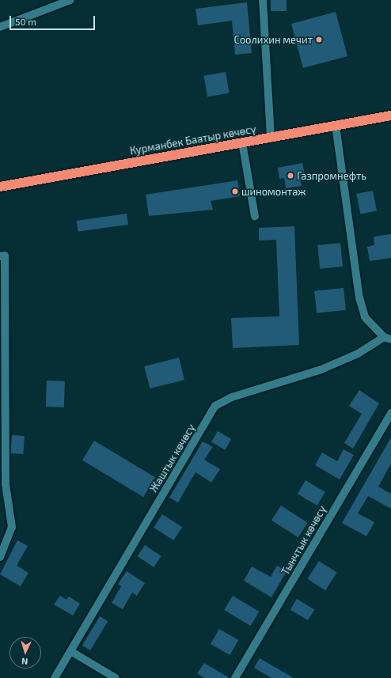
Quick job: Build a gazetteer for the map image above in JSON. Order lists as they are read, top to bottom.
{
  "streets": {
    "highway": ["Курманбек Баатыр көчөсү"],
    "street": ["Жаштык көчөсү", "Тынчтык көчөсү"]
  },
  "places": ["Соолихин мечит", "Газпромнефть", "шиномонтаж"],
  "scale_bar": "50 m",
  "north": "bottom"
}
